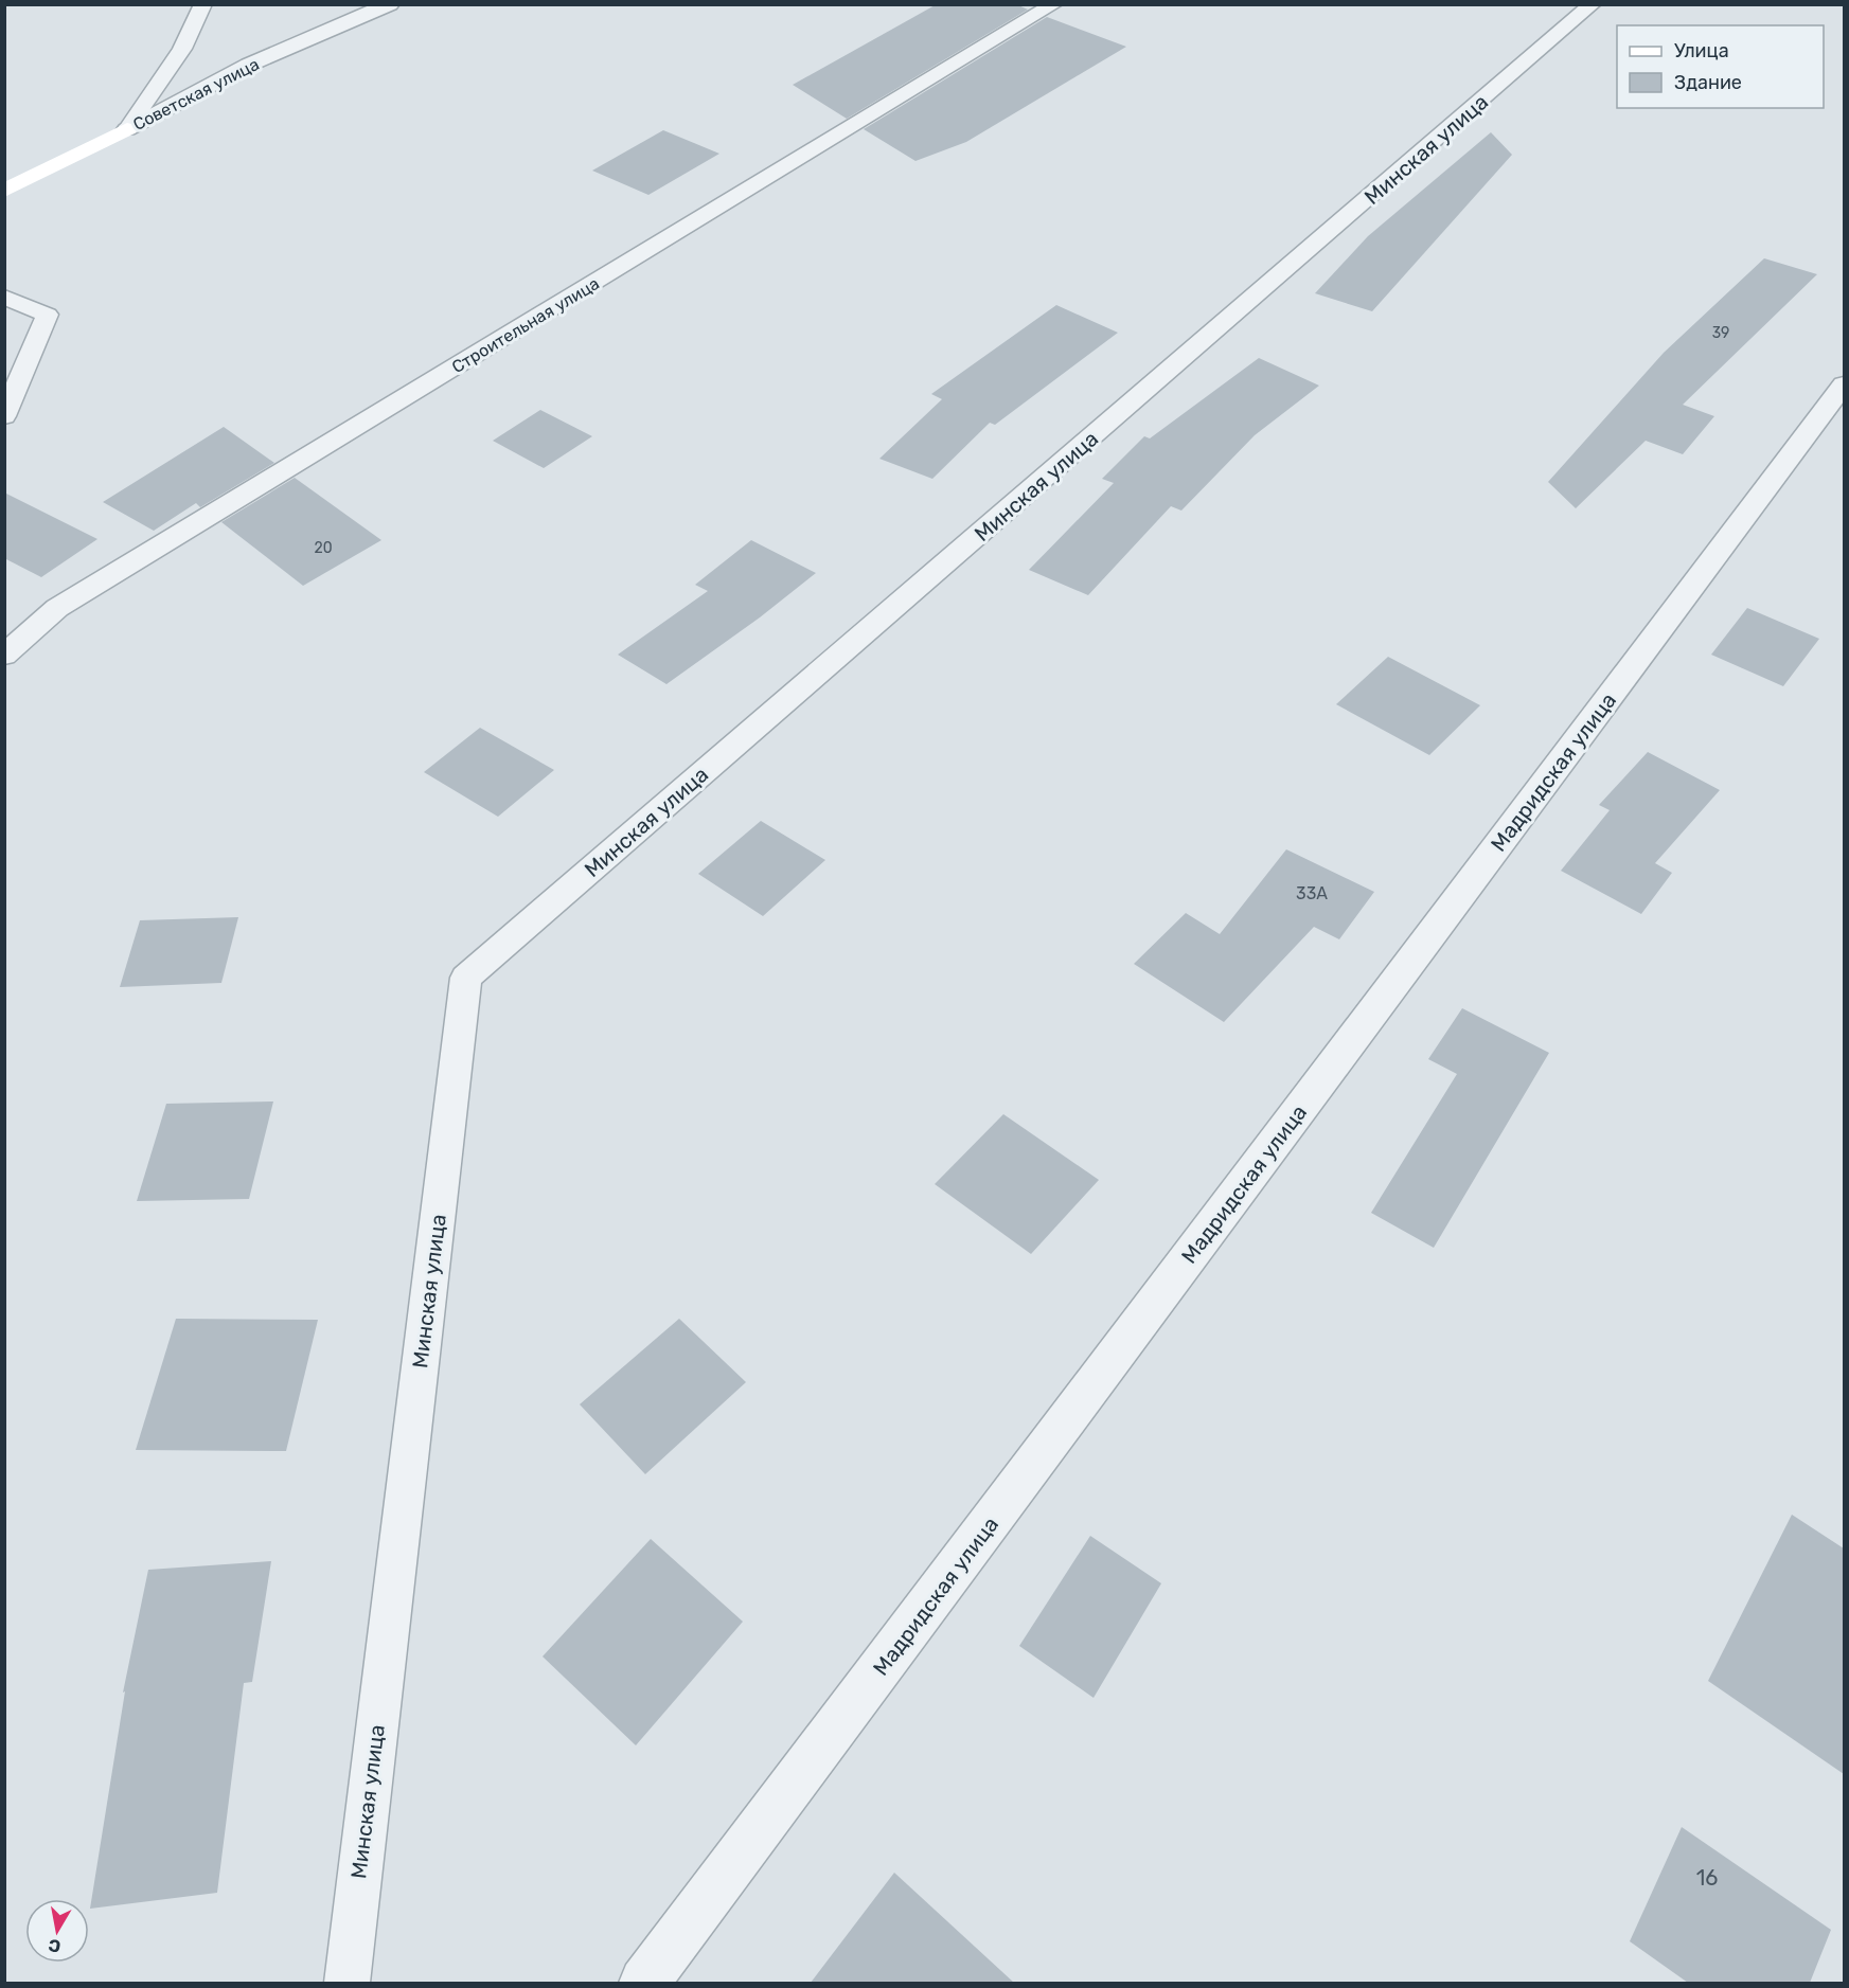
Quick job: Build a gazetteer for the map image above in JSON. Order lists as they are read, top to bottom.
{
  "streets": {
    "main road": ["Советская улица"],
    "street": ["Мадридская улица"],
    "lane": ["Минская улица", "Строительная улица"]
  },
  "house_numbers": [
    "39",
    "20",
    "33А",
    "16"
  ],
  "legend": ["Улица", "Здание"],
  "north": "bottom"
}
